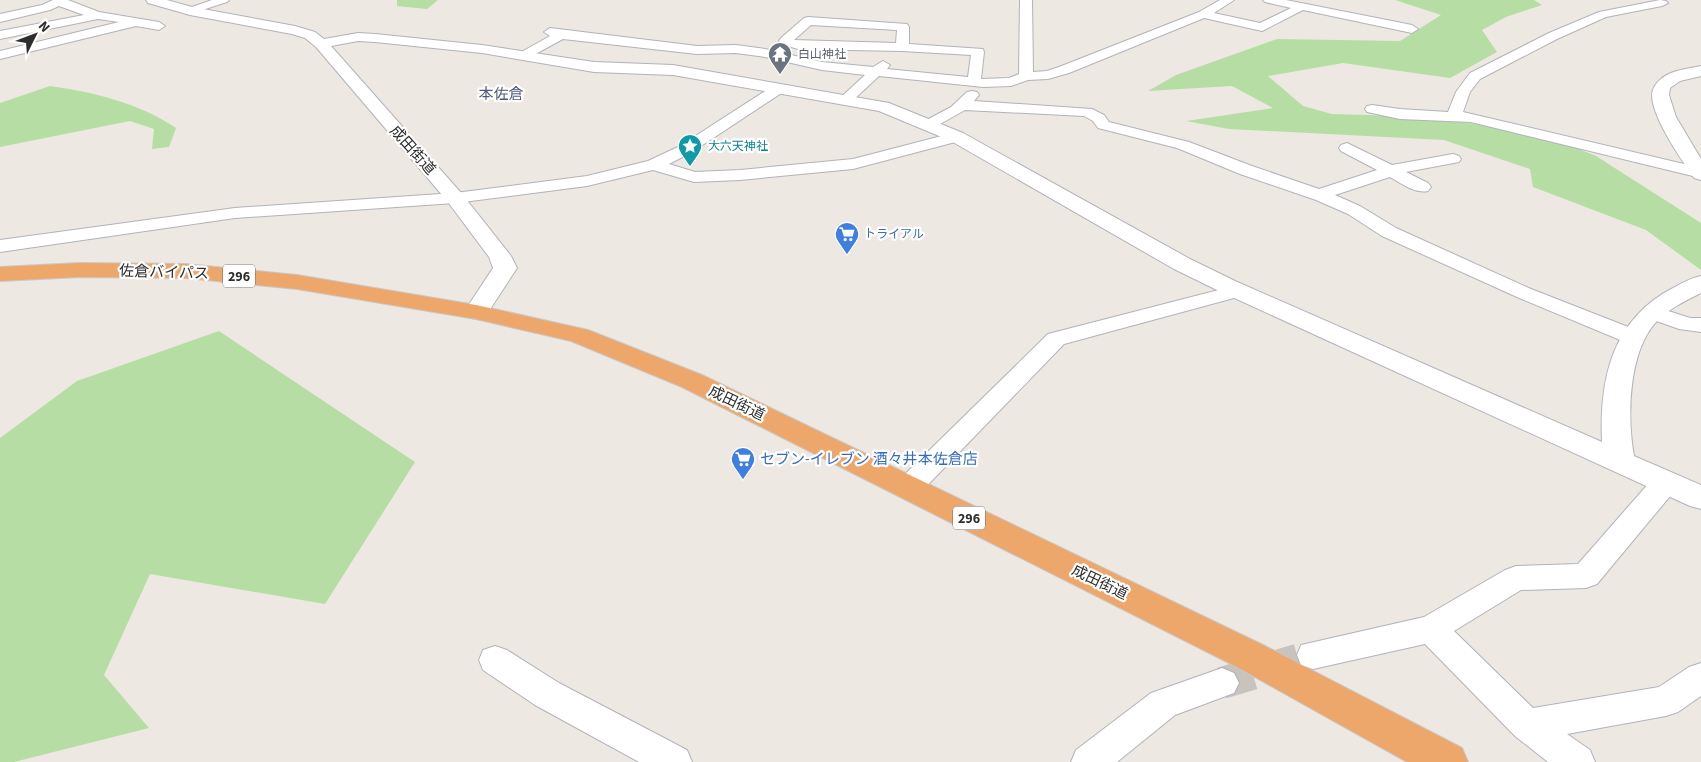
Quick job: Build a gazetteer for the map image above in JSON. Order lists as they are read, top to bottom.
{
  "streets": {
    "highway": ["成田街道", "佐倉バイパス", "296"]
  },
  "crossings": [
    ["成田街道", "佐倉バイパス"]
  ],
  "districts": ["本佐倉"],
  "places": {
    "temple": ["白山神社"],
    "place": ["大六天神社"],
    "supermarket": ["トライアル", "セブン-イレブン 酒々井本佐倉店"]
  },
  "north": "top right"
}
